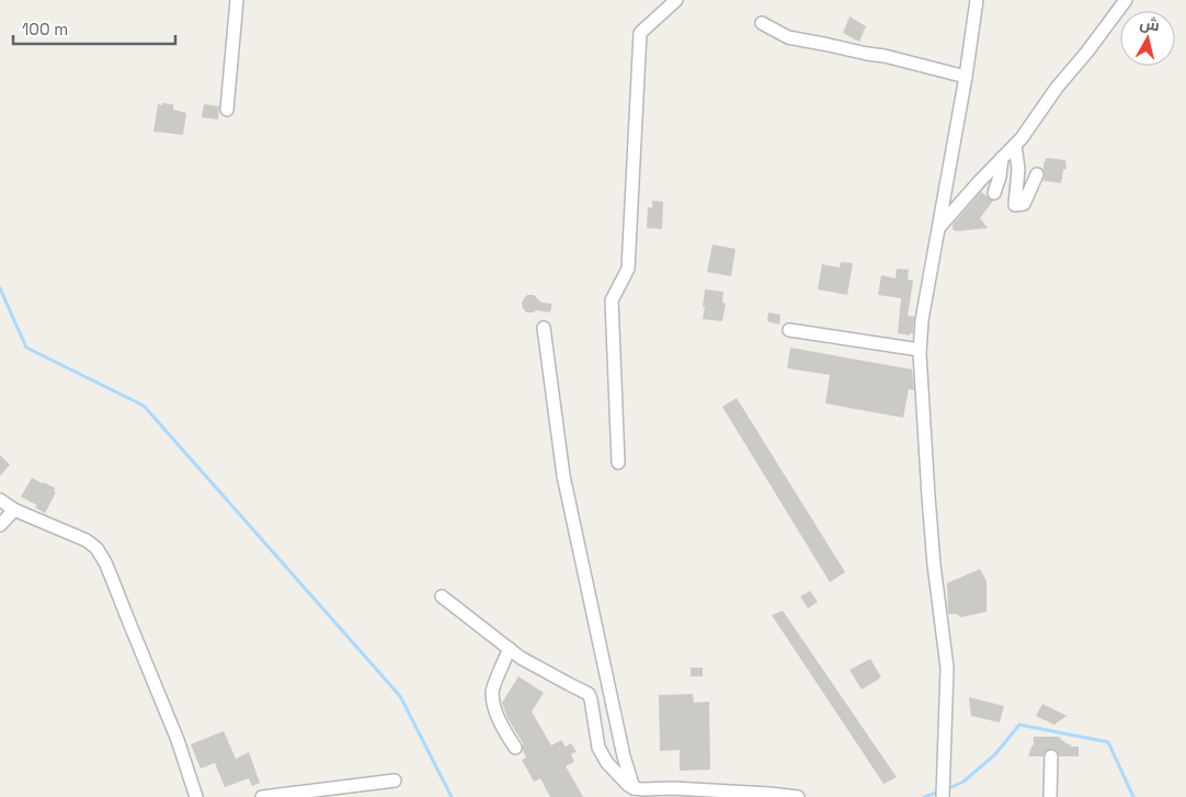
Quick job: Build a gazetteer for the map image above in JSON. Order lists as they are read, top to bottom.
{
  "scale_bar": "100 m",
  "north": "top"
}
